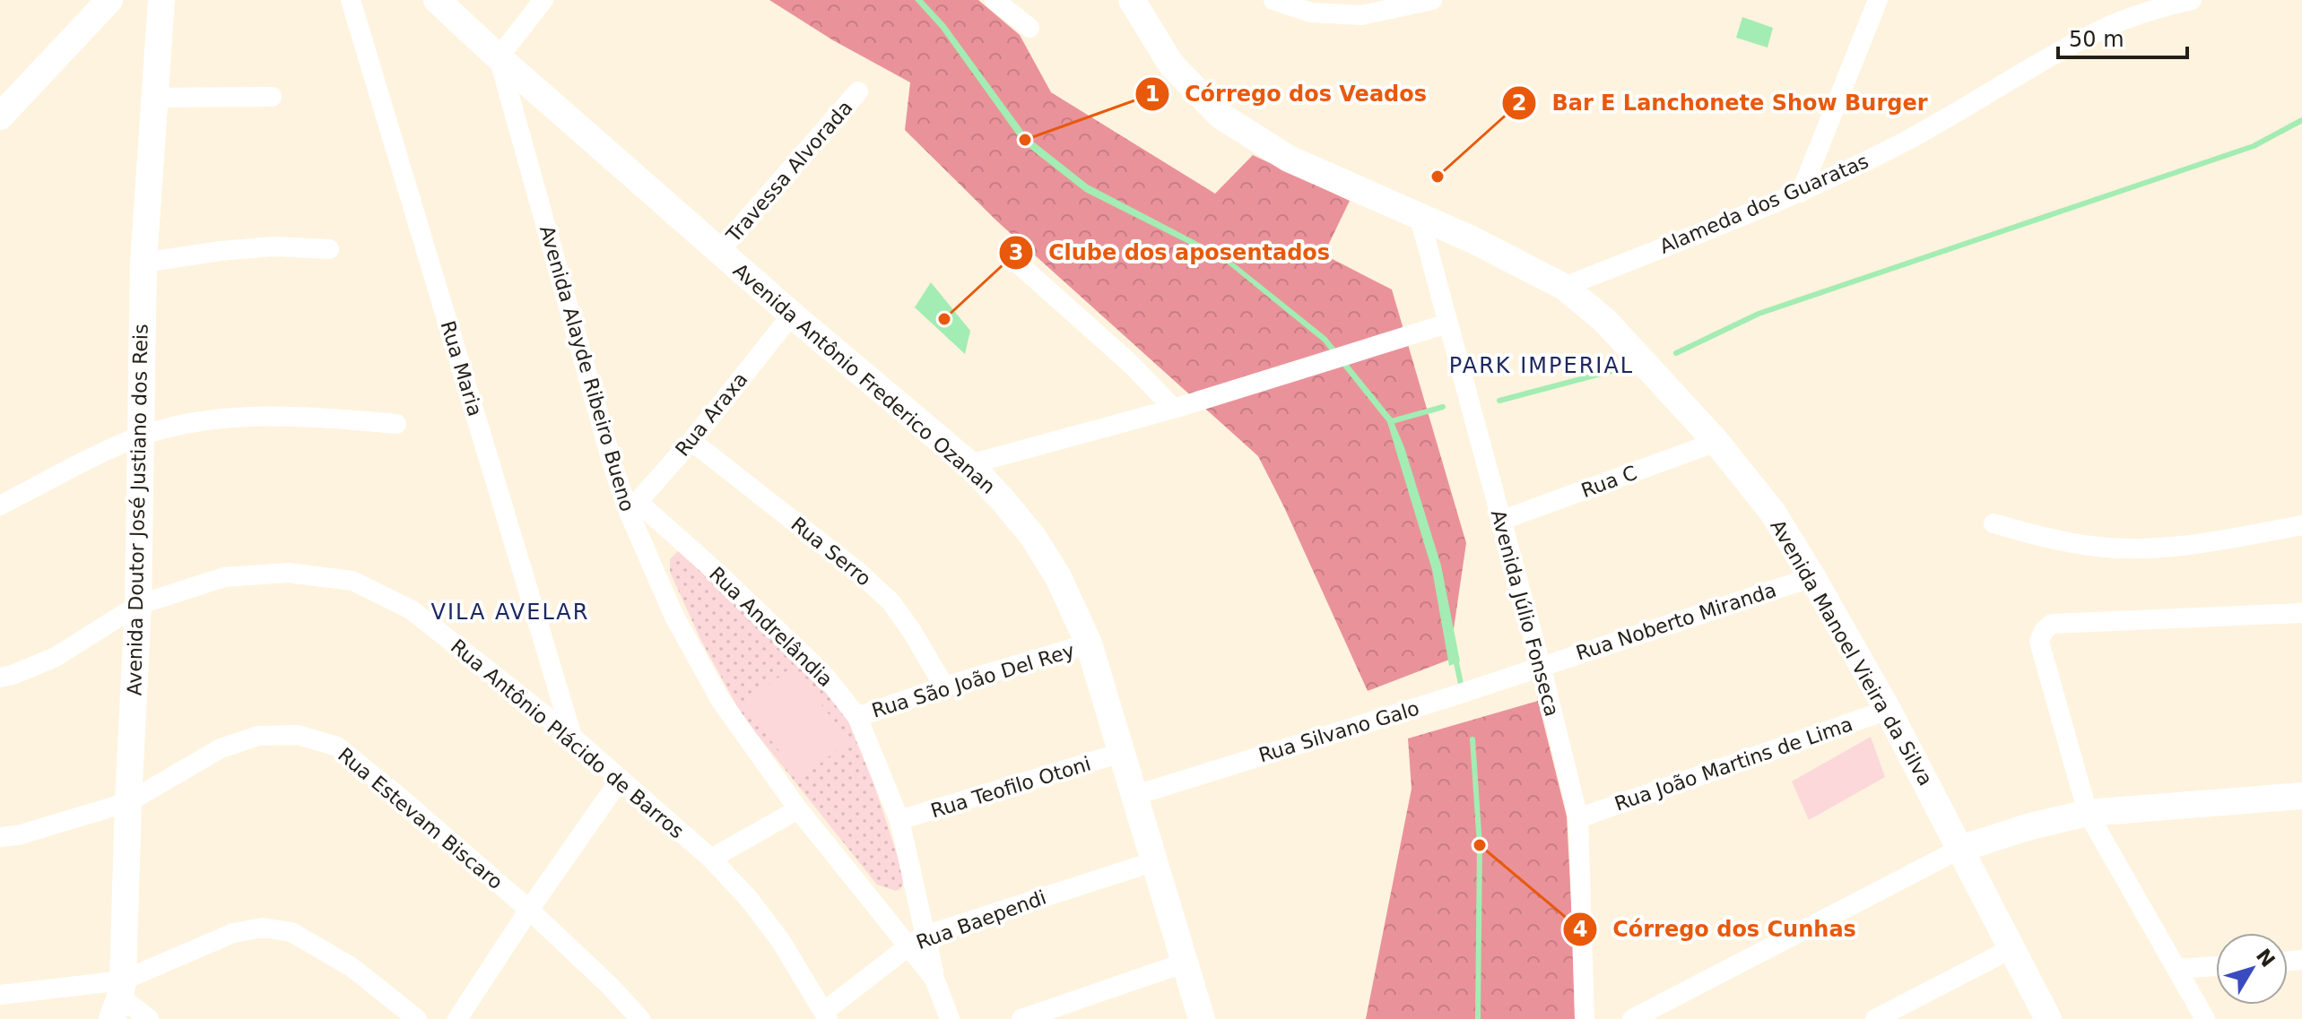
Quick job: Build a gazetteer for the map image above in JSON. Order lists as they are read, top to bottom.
{
  "streets": {
    "street": [
      "Travessa Alvorada",
      "Alameda dos Guaratas",
      "Rua Maria",
      "Avenida Alayde Ribeiro Bueno",
      "Avenida Antônio Frederico Ozanan",
      "Rua Araxa",
      "Rua C",
      "Avenida Doutor José Justiano dos Reis",
      "Rua Serro",
      "Avenida Júlio Fonseca",
      "Rua Noberto Miranda",
      "Rua Andrelândia",
      "Avenida Manoel Vieira da Silva",
      "Rua São João Del Rey",
      "Rua Silvano Galo",
      "Rua Antônio Plácido de Barros",
      "Rua João Martins de Lima",
      "Rua Teofilo Otoni",
      "Rua Estevam Biscaro",
      "Rua Baependi"
    ]
  },
  "crossings": [
    ["Travessa Alvorada", "Avenida Antônio Frederico Ozanan"],
    ["Alameda dos Guaratas", "Avenida Manoel Vieira da Silva"],
    ["Rua Maria", "Rua Antônio Plácido de Barros"],
    ["Avenida Alayde Ribeiro Bueno", "Avenida Antônio Frederico Ozanan"],
    ["Avenida Alayde Ribeiro Bueno", "Rua Araxa"],
    ["Avenida Alayde Ribeiro Bueno", "Rua Andrelândia"],
    ["Avenida Alayde Ribeiro Bueno", "Rua Baependi"],
    ["Avenida Antônio Frederico Ozanan", "Rua Araxa"],
    ["Avenida Antônio Frederico Ozanan", "Rua São João Del Rey"],
    ["Avenida Antônio Frederico Ozanan", "Rua Silvano Galo"],
    ["Avenida Antônio Frederico Ozanan", "Rua Teofilo Otoni"],
    ["Avenida Antônio Frederico Ozanan", "Rua Baependi"],
    ["Rua Araxa", "Rua Serro"],
    ["Rua Araxa", "Rua Andrelândia"],
    ["Rua C", "Avenida Júlio Fonseca"],
    ["Rua C", "Avenida Manoel Vieira da Silva"],
    ["Avenida Doutor José Justiano dos Reis", "Rua Antônio Plácido de Barros"],
    ["Avenida Doutor José Justiano dos Reis", "Rua Estevam Biscaro"],
    ["Rua Serro", "Rua São João Del Rey"],
    ["Avenida Júlio Fonseca", "Rua Noberto Miranda"],
    ["Avenida Júlio Fonseca", "Avenida Manoel Vieira da Silva"],
    ["Avenida Júlio Fonseca", "Rua Silvano Galo"],
    ["Avenida Júlio Fonseca", "Rua João Martins de Lima"],
    ["Rua Noberto Miranda", "Avenida Manoel Vieira da Silva"],
    ["Rua Noberto Miranda", "Rua Silvano Galo"],
    ["Rua Andrelândia", "Rua São João Del Rey"],
    ["Rua Andrelândia", "Rua Teofilo Otoni"],
    ["Rua Andrelândia", "Rua Baependi"],
    ["Avenida Manoel Vieira da Silva", "Rua João Martins de Lima"],
    ["Rua Antônio Plácido de Barros", "Rua Baependi"]
  ],
  "districts": ["PARK IMPERIAL", "VILA AVELAR"],
  "places": [
    "Córrego dos Veados",
    "Bar E Lanchonete Show Burger",
    "Clube dos aposentados",
    "Córrego dos Cunhas"
  ],
  "scale_bar": "50 m",
  "north": "top right"
}
